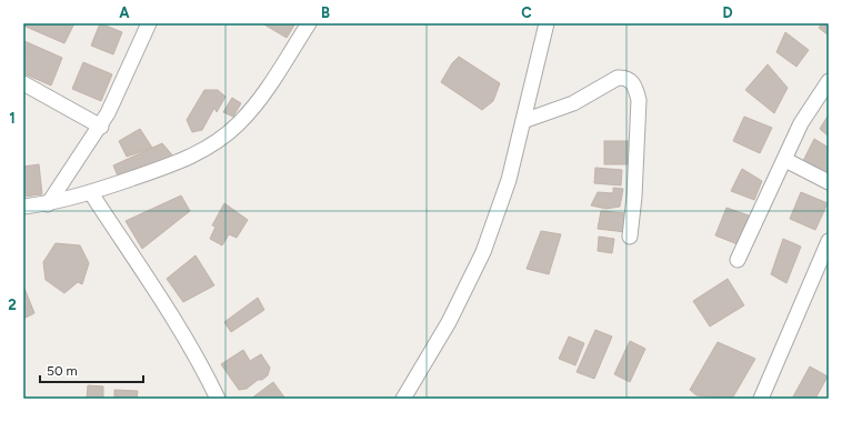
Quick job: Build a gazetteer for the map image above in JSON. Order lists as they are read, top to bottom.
{
  "scale_bar": "50 m",
  "grid": {
    "columns": [
      "A",
      "B",
      "C",
      "D"
    ],
    "rows": ["1", "2"]
  }
}
